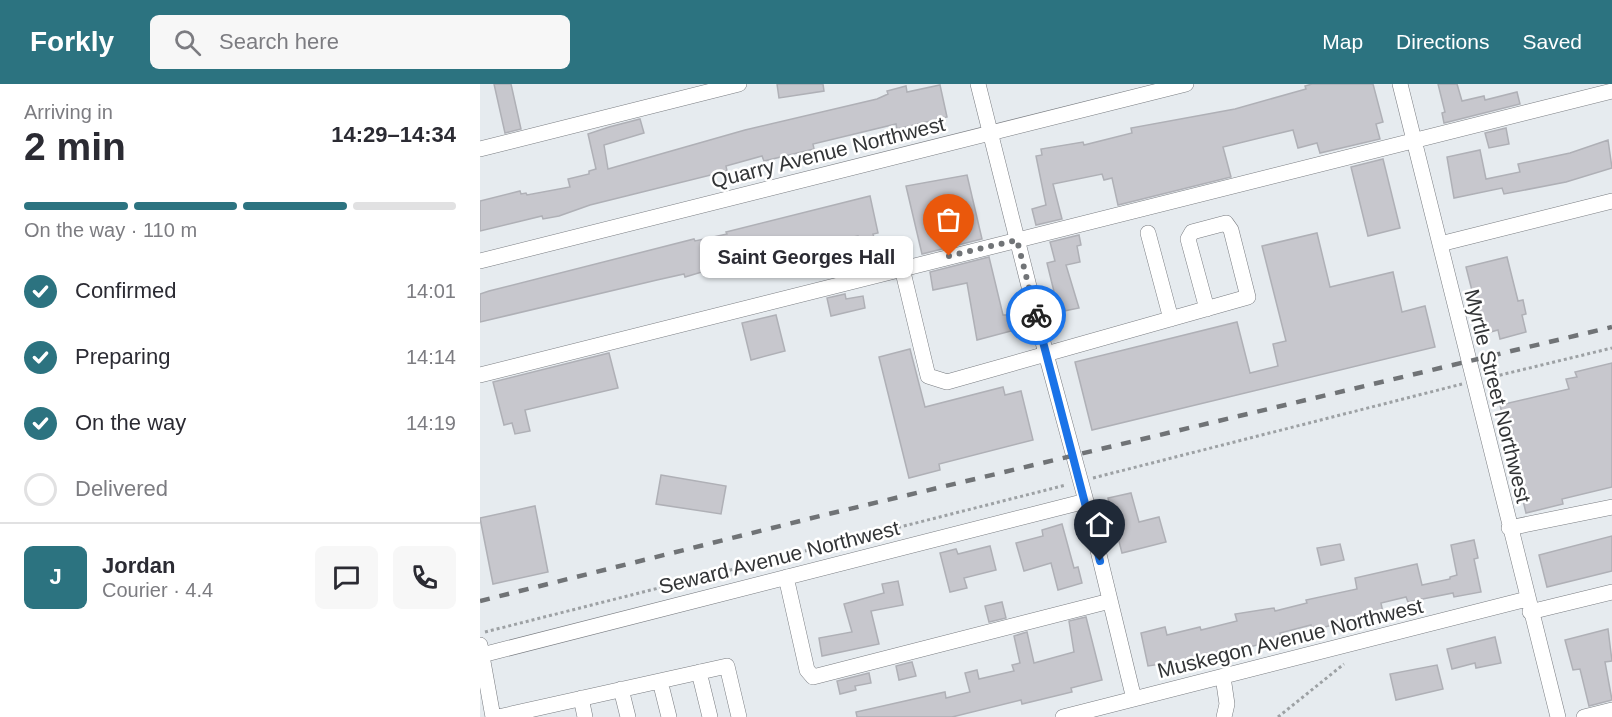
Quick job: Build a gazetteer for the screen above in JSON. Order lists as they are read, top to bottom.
{
  "streets": {
    "street": [
      "Quarry Avenue Northwest",
      "Myrtle Street Northwest",
      "Seward Avenue Northwest",
      "Muskegon Avenue Northwest"
    ]
  },
  "crossings": [
    ["Myrtle Street Northwest", "Muskegon Avenue Northwest"]
  ],
  "places": ["Saint Georges Hall"],
  "page": {
    "header": "Forkly",
    "search": "Search here",
    "nav": ["Map", "Directions", "Saved"],
    "heading": ["2 min", "Arriving in", "14:29–14:34"],
    "panel": ["Jordan", "Courier · 4.4"],
    "bar": "On the way · 110 m",
    "bubble": "Saint Georges Hall",
    "list": [
      ["Confirmed", "14:01"],
      ["Preparing", "14:14"],
      ["On the way", "14:19"],
      "Delivered"
    ],
    "round": "J"
  }
}
